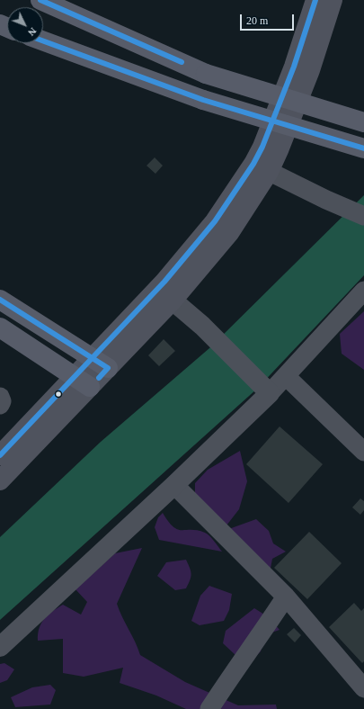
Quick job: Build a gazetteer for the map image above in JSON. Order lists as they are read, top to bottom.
{
  "scale_bar": "20 m",
  "north": "bottom right"
}
